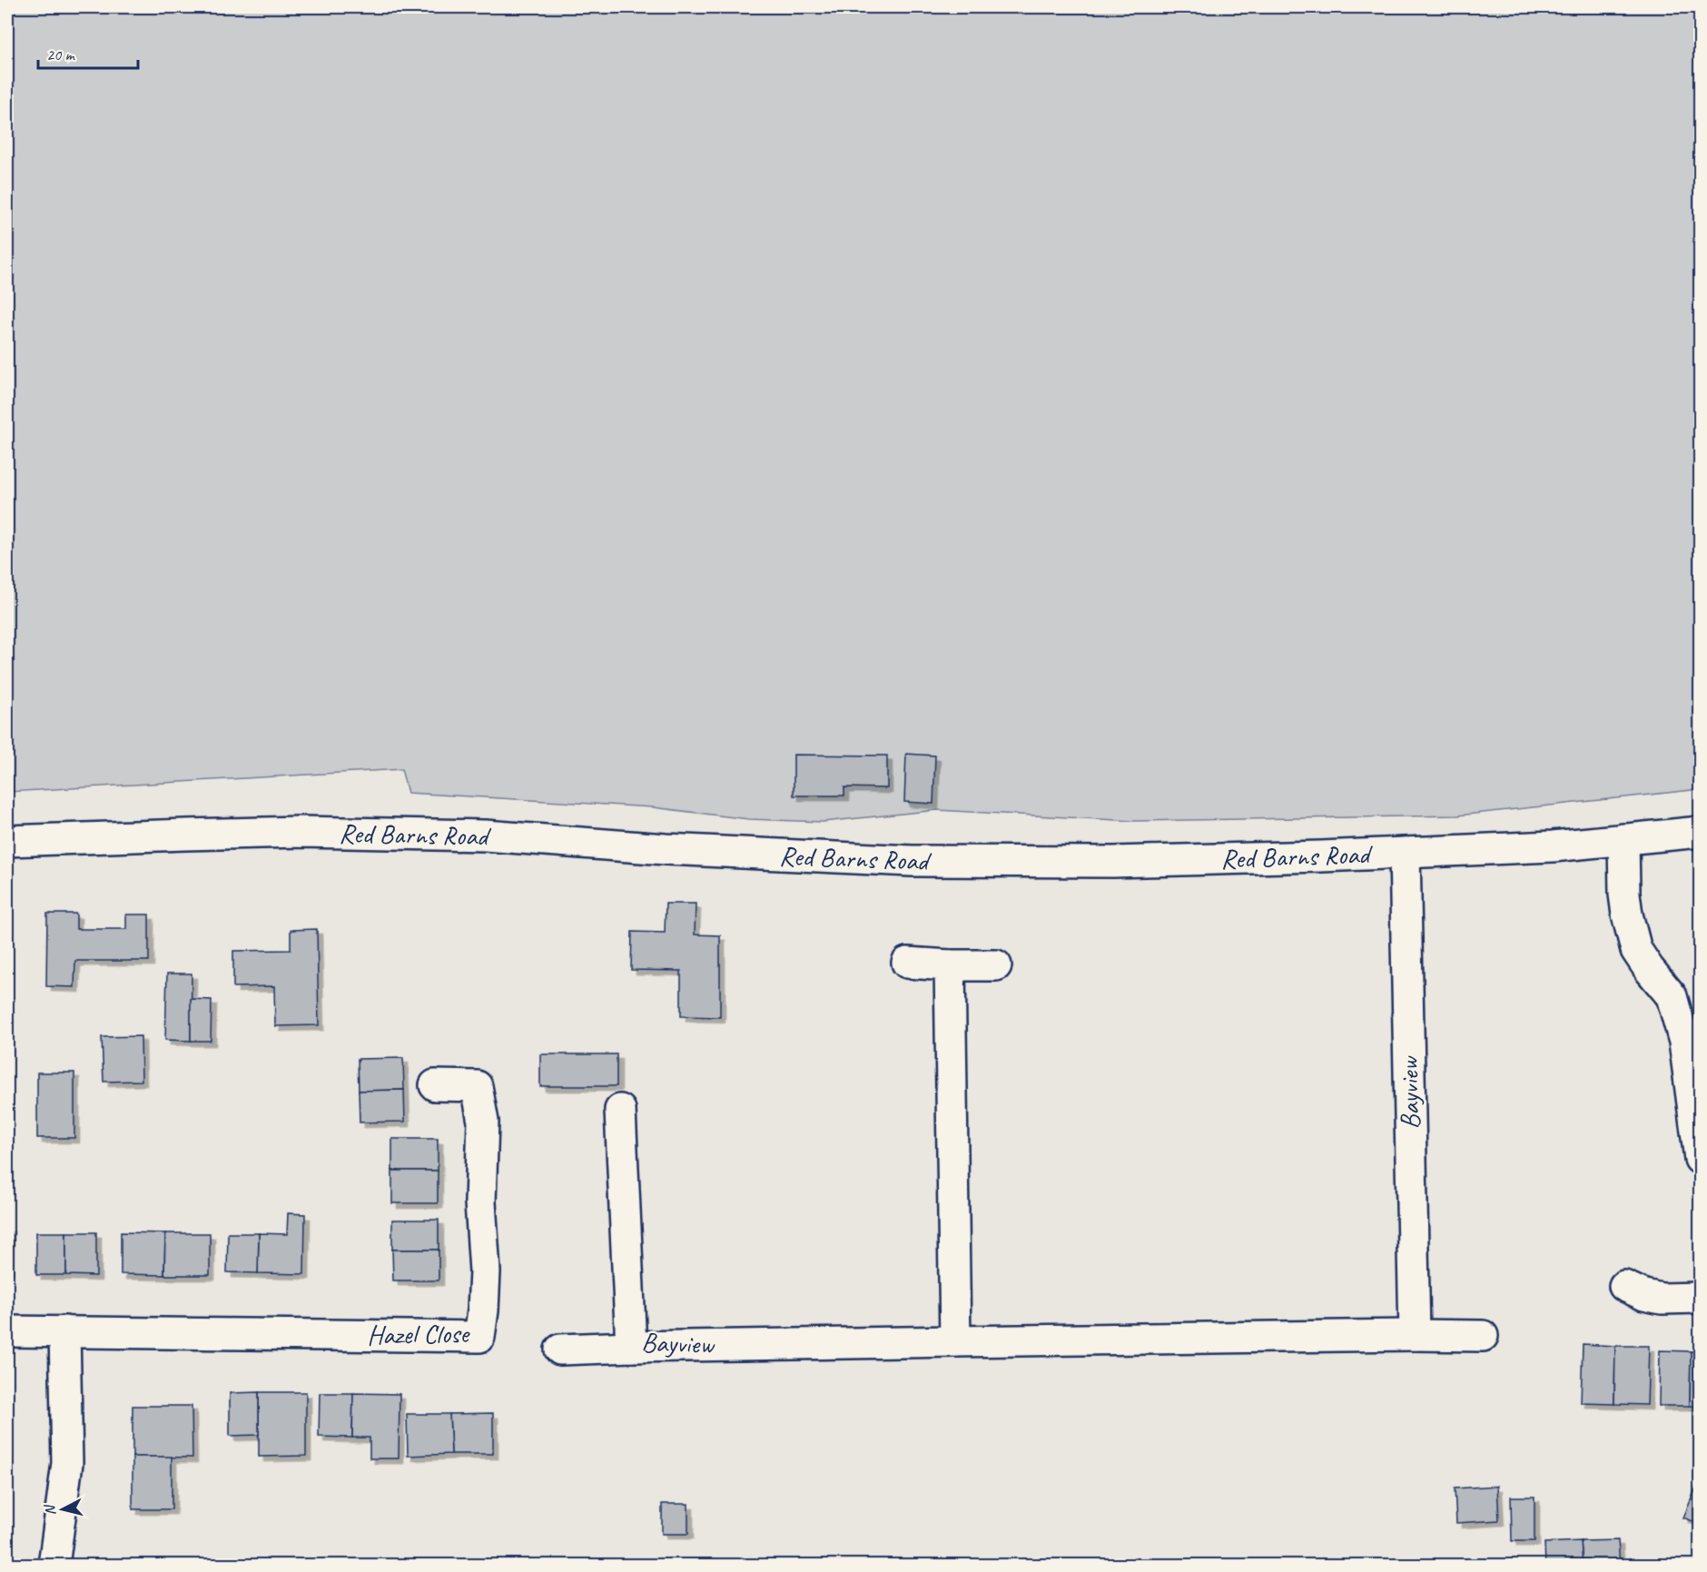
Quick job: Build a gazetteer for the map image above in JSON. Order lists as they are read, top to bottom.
{
  "streets": {
    "street": ["Red Barns Road", "Bayview", "Hazel Close"]
  },
  "crossings": [
    ["Red Barns Road", "Bayview"]
  ],
  "scale_bar": "20 m",
  "north": "left"
}
